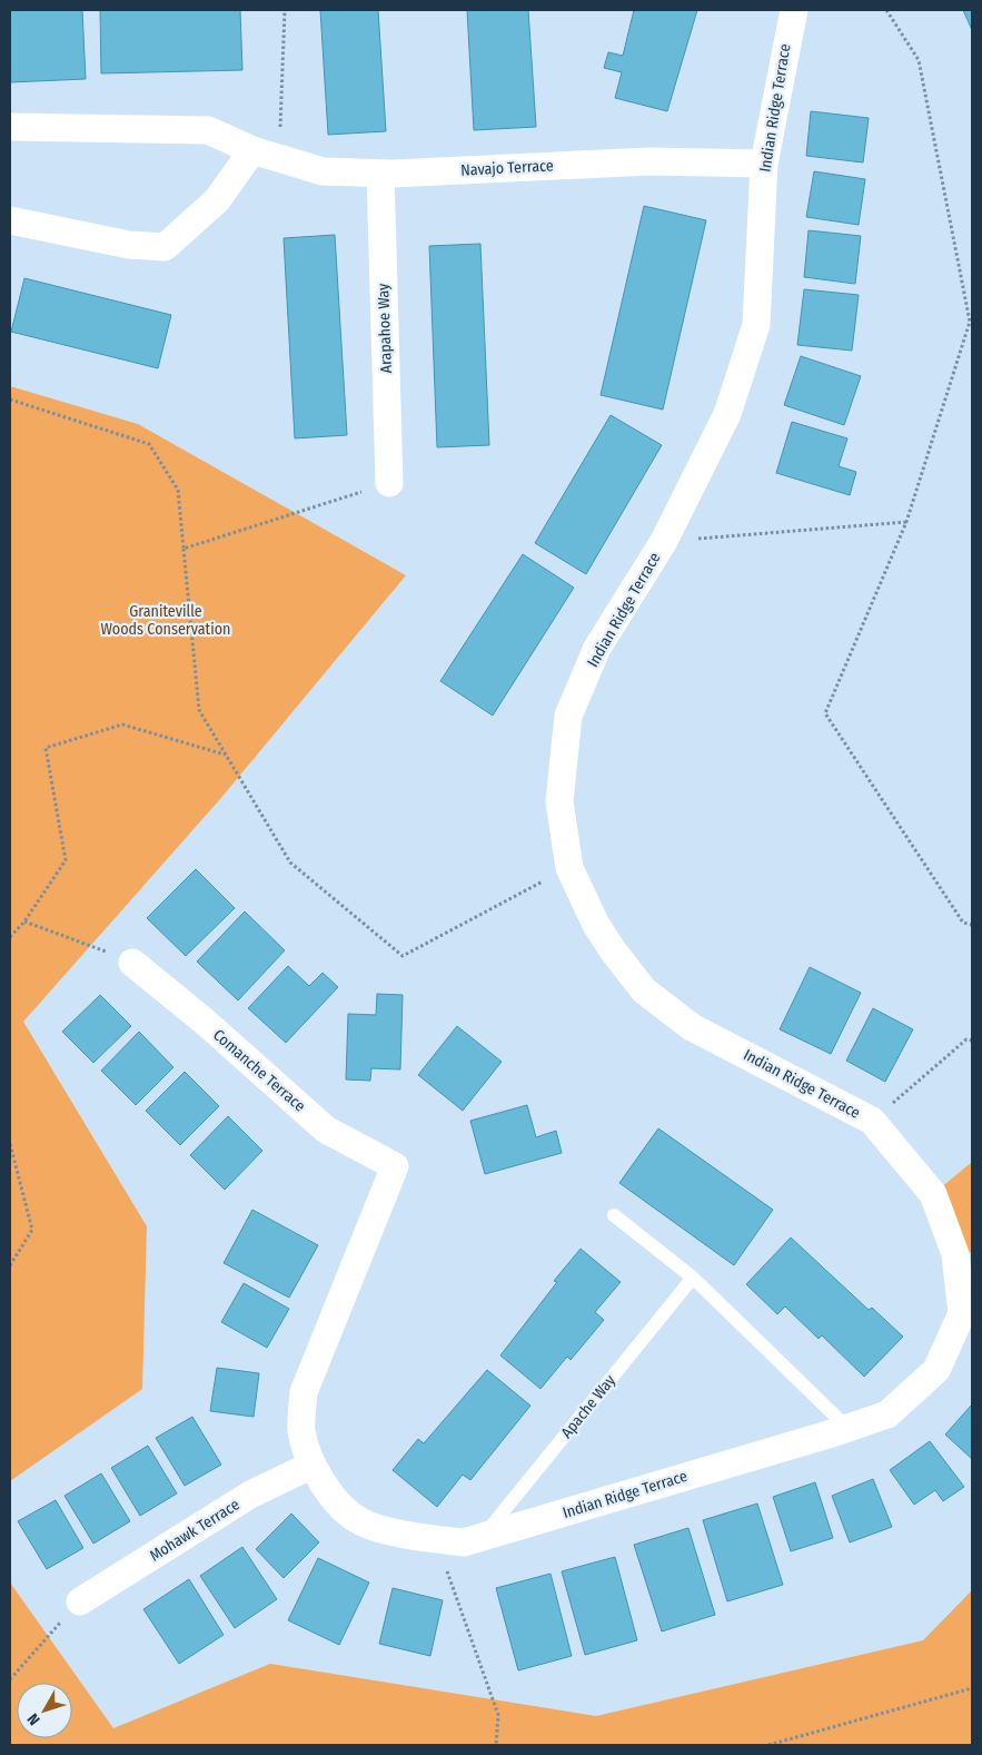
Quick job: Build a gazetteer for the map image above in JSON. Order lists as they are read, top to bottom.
{
  "streets": {
    "street": [
      "Indian Ridge Terrace",
      "Navajo Terrace",
      "Arapahoe Way",
      "Comanche Terrace",
      "Mohawk Terrace"
    ],
    "lane": ["Apache Way"]
  },
  "crossings": [
    ["Indian Ridge Terrace", "Navajo Terrace"],
    ["Indian Ridge Terrace", "Comanche Terrace"],
    ["Indian Ridge Terrace", "Apache Way"],
    ["Indian Ridge Terrace", "Mohawk Terrace"],
    ["Navajo Terrace", "Arapahoe Way"]
  ],
  "parks": ["Graniteville Woods Conservation"],
  "north": "bottom left"
}
